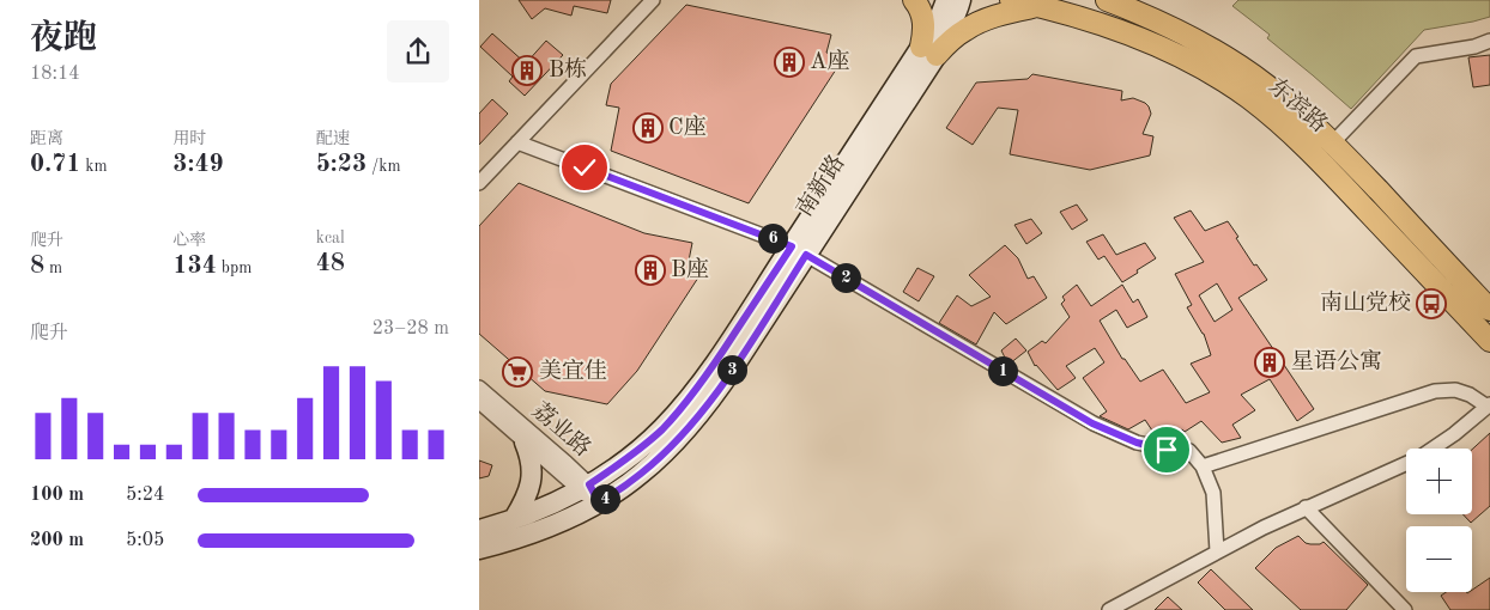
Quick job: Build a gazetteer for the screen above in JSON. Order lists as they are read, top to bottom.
{
  "streets": {
    "main road": ["东滨路", "南新路"],
    "street": ["荔业路"]
  },
  "crossings": [
    ["南新路", "荔业路"]
  ],
  "places": {
    "building": [
      "A座",
      "B栋",
      "C座",
      "B座",
      "星语公寓"
    ],
    "bus stop": ["南山党校"],
    "supermarket": ["美宜佳"]
  },
  "page": {
    "heading": ["夜跑", "18:14"],
    "stats": [
      ["距离", "0.71 km"],
      ["用时", "3:49"],
      ["配速", "5:23 /km"],
      ["爬升", "8 m"],
      ["心率", "134 bpm"],
      ["kcal", "48"]
    ],
    "pins": [
      "6",
      "2",
      "3",
      "1",
      "4"
    ],
    "chart": ["爬升", "23–28 m"],
    "map_buttons": ["+", "−"],
    "list": [
      {
        "name": "100 m",
        "note": "5:24"
      },
      {
        "name": "200 m",
        "note": "5:05"
      }
    ]
  }
}
